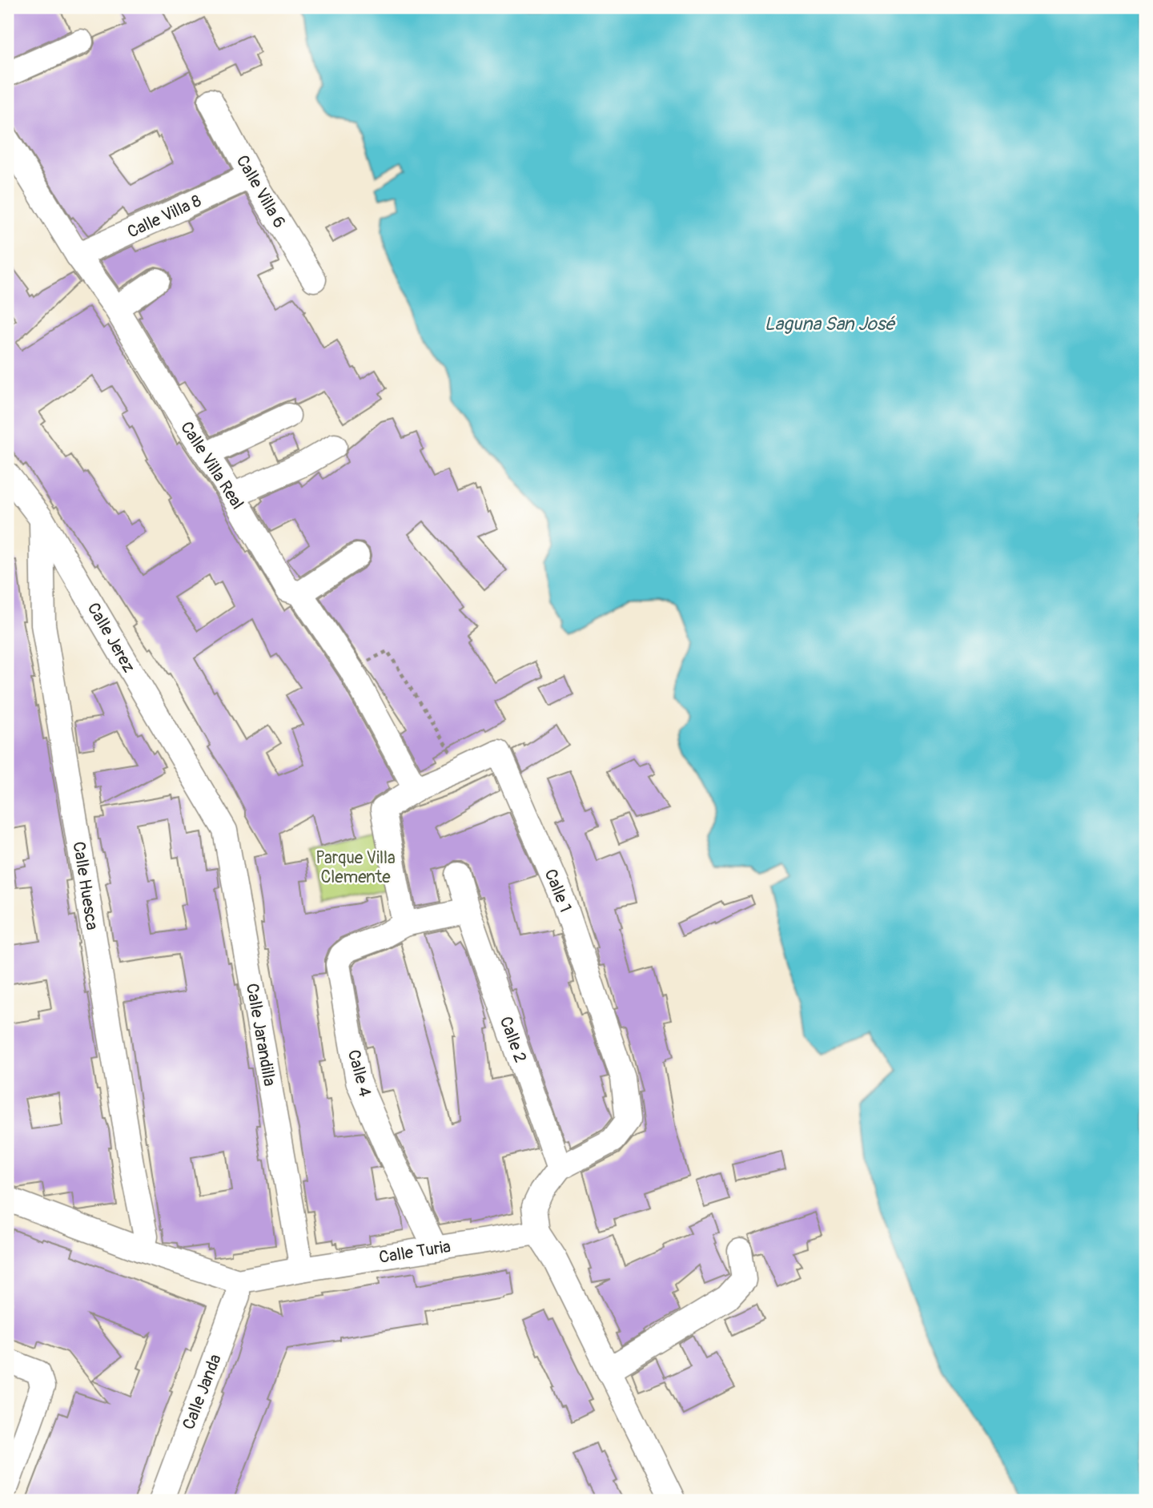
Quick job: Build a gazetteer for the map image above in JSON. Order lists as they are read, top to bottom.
{
  "streets": {
    "street": [
      "Calle Villa 6",
      "Calle Villa 8",
      "Calle Villa Real",
      "Calle Jerez",
      "Calle Huesca",
      "Calle 1",
      "Calle Jarandilla",
      "Calle 2",
      "Calle 4",
      "Calle Turia",
      "Calle Janda"
    ]
  },
  "crossings": [
    ["Calle Villa 6", "Calle Villa 8"],
    ["Calle Villa 8", "Calle Villa Real"],
    ["Calle Villa Real", "Calle 1"],
    ["Calle Jerez", "Calle Huesca"],
    ["Calle Jerez", "Calle Jarandilla"],
    ["Calle Huesca", "Calle Turia"],
    ["Calle 1", "Calle 2"],
    ["Calle 1", "Calle 4"],
    ["Calle 1", "Calle Turia"],
    ["Calle Jarandilla", "Calle Turia"],
    ["Calle 4", "Calle Turia"],
    ["Calle Turia", "Calle Janda"]
  ],
  "water": ["Laguna San José"],
  "parks": ["Parque Villa Clemente"]
}
